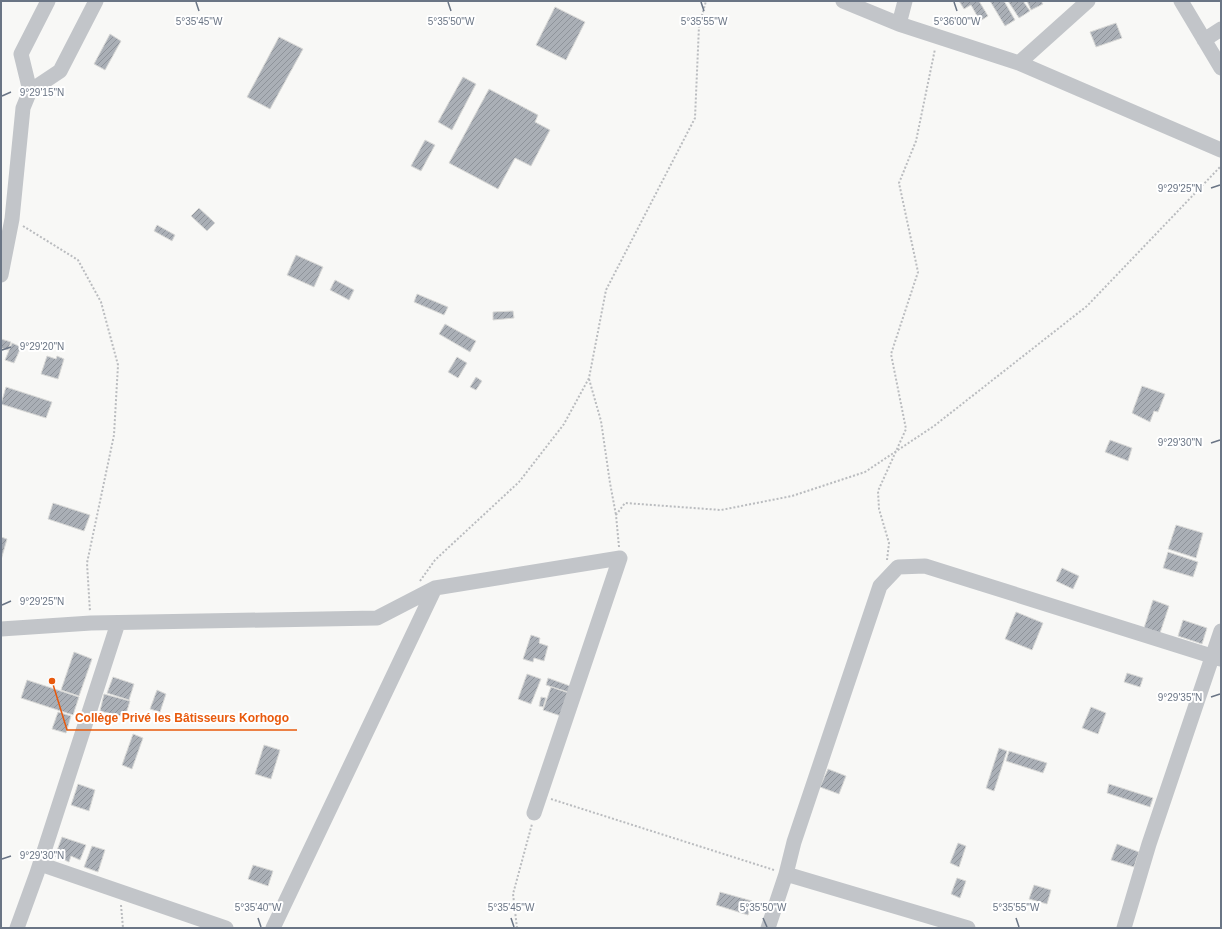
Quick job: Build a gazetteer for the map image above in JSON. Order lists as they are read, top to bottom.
{
  "places": ["Collège Privé les Bâtisseurs Korhogo"],
  "coordinates": [
    "5°35'45\"W",
    "5°35'50\"W",
    "5°35'55\"W",
    "5°36'00\"W",
    "9°29'15\"N",
    "9°29'25\"N",
    "9°29'20\"N",
    "9°29'30\"N",
    "9°29'35\"N",
    "5°35'40\"W"
  ]
}
